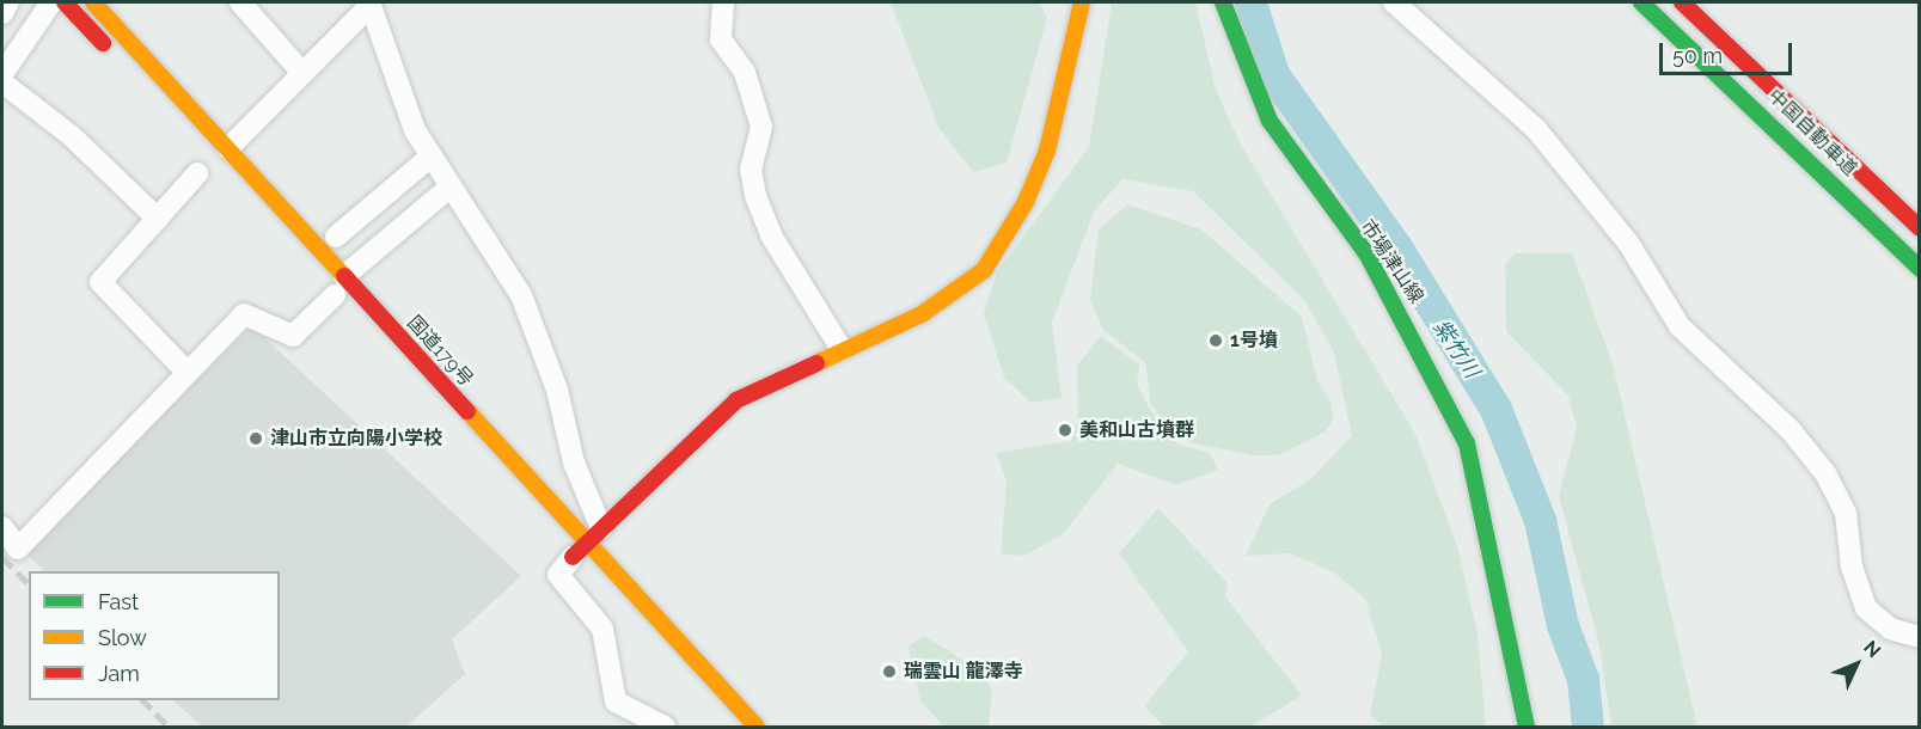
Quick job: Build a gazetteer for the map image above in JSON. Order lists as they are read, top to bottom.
{
  "streets": {
    "main road": ["中国自動車道", "市場津山線", "国道179号"]
  },
  "water": ["紫竹川"],
  "places": [
    "1号墳",
    "美和山古墳群",
    "津山市立向陽小学校",
    "瑞雲山 龍澤寺"
  ],
  "legend": ["Fast", "Slow", "Jam"],
  "scale_bar": "50 m",
  "north": "top right"
}
